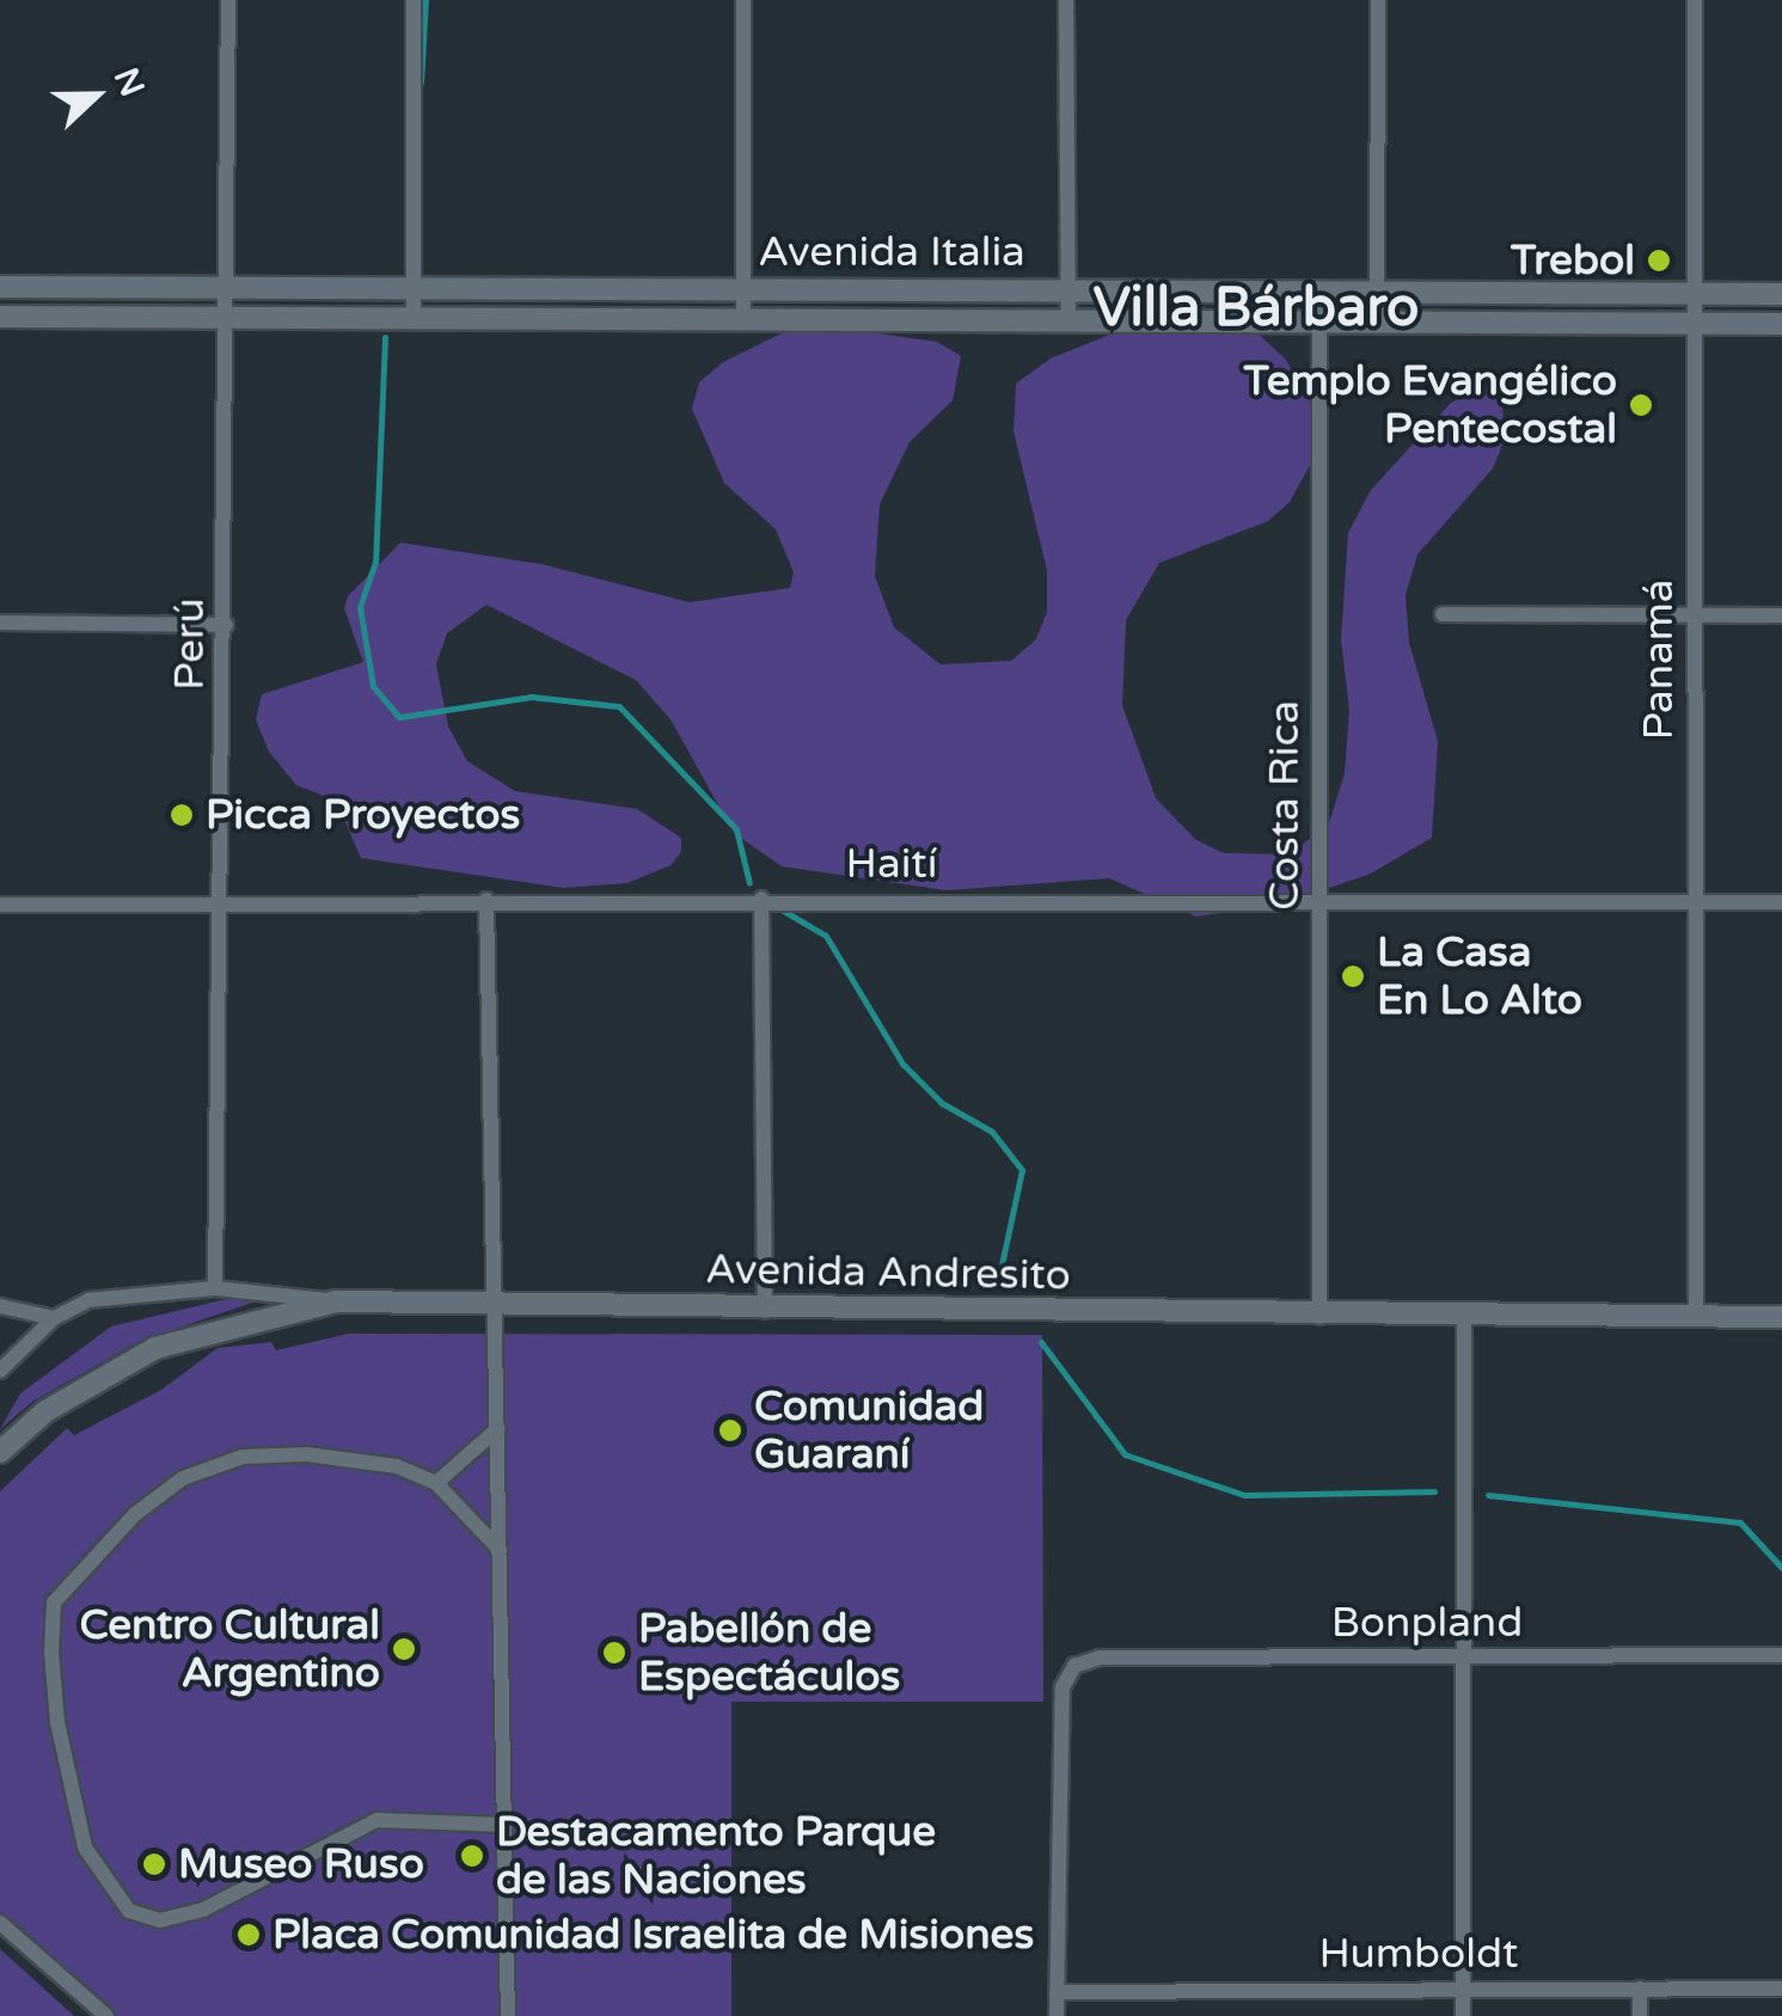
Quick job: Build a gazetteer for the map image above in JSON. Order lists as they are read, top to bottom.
{
  "streets": {
    "main road": ["Avenida Italia", "Avenida Andresito"],
    "street": [
      "Perú",
      "Panamá",
      "Costa Rica",
      "Haití",
      "Bonpland",
      "Humboldt"
    ]
  },
  "crossings": [
    ["Avenida Italia", "Perú"],
    ["Avenida Italia", "Panamá"],
    ["Avenida Italia", "Costa Rica"],
    ["Perú", "Haití"],
    ["Perú", "Avenida Andresito"],
    ["Panamá", "Haití"],
    ["Panamá", "Avenida Andresito"],
    ["Costa Rica", "Haití"],
    ["Costa Rica", "Avenida Andresito"],
    ["Bonpland", "Humboldt"]
  ],
  "districts": ["Villa Bárbaro"],
  "places": [
    "Trebol",
    "Templo Evangélico Pentecostal",
    "Picca Proyectos",
    "La Casa En Lo Alto",
    "Comunidad Guaraní",
    "Centro Cultural Argentino",
    "Pabellón de Espectáculos",
    "Destacamento Parque de las Naciones",
    "Museo Ruso",
    "Placa Comunidad Israelita de Misiones"
  ],
  "north": "right"
}
